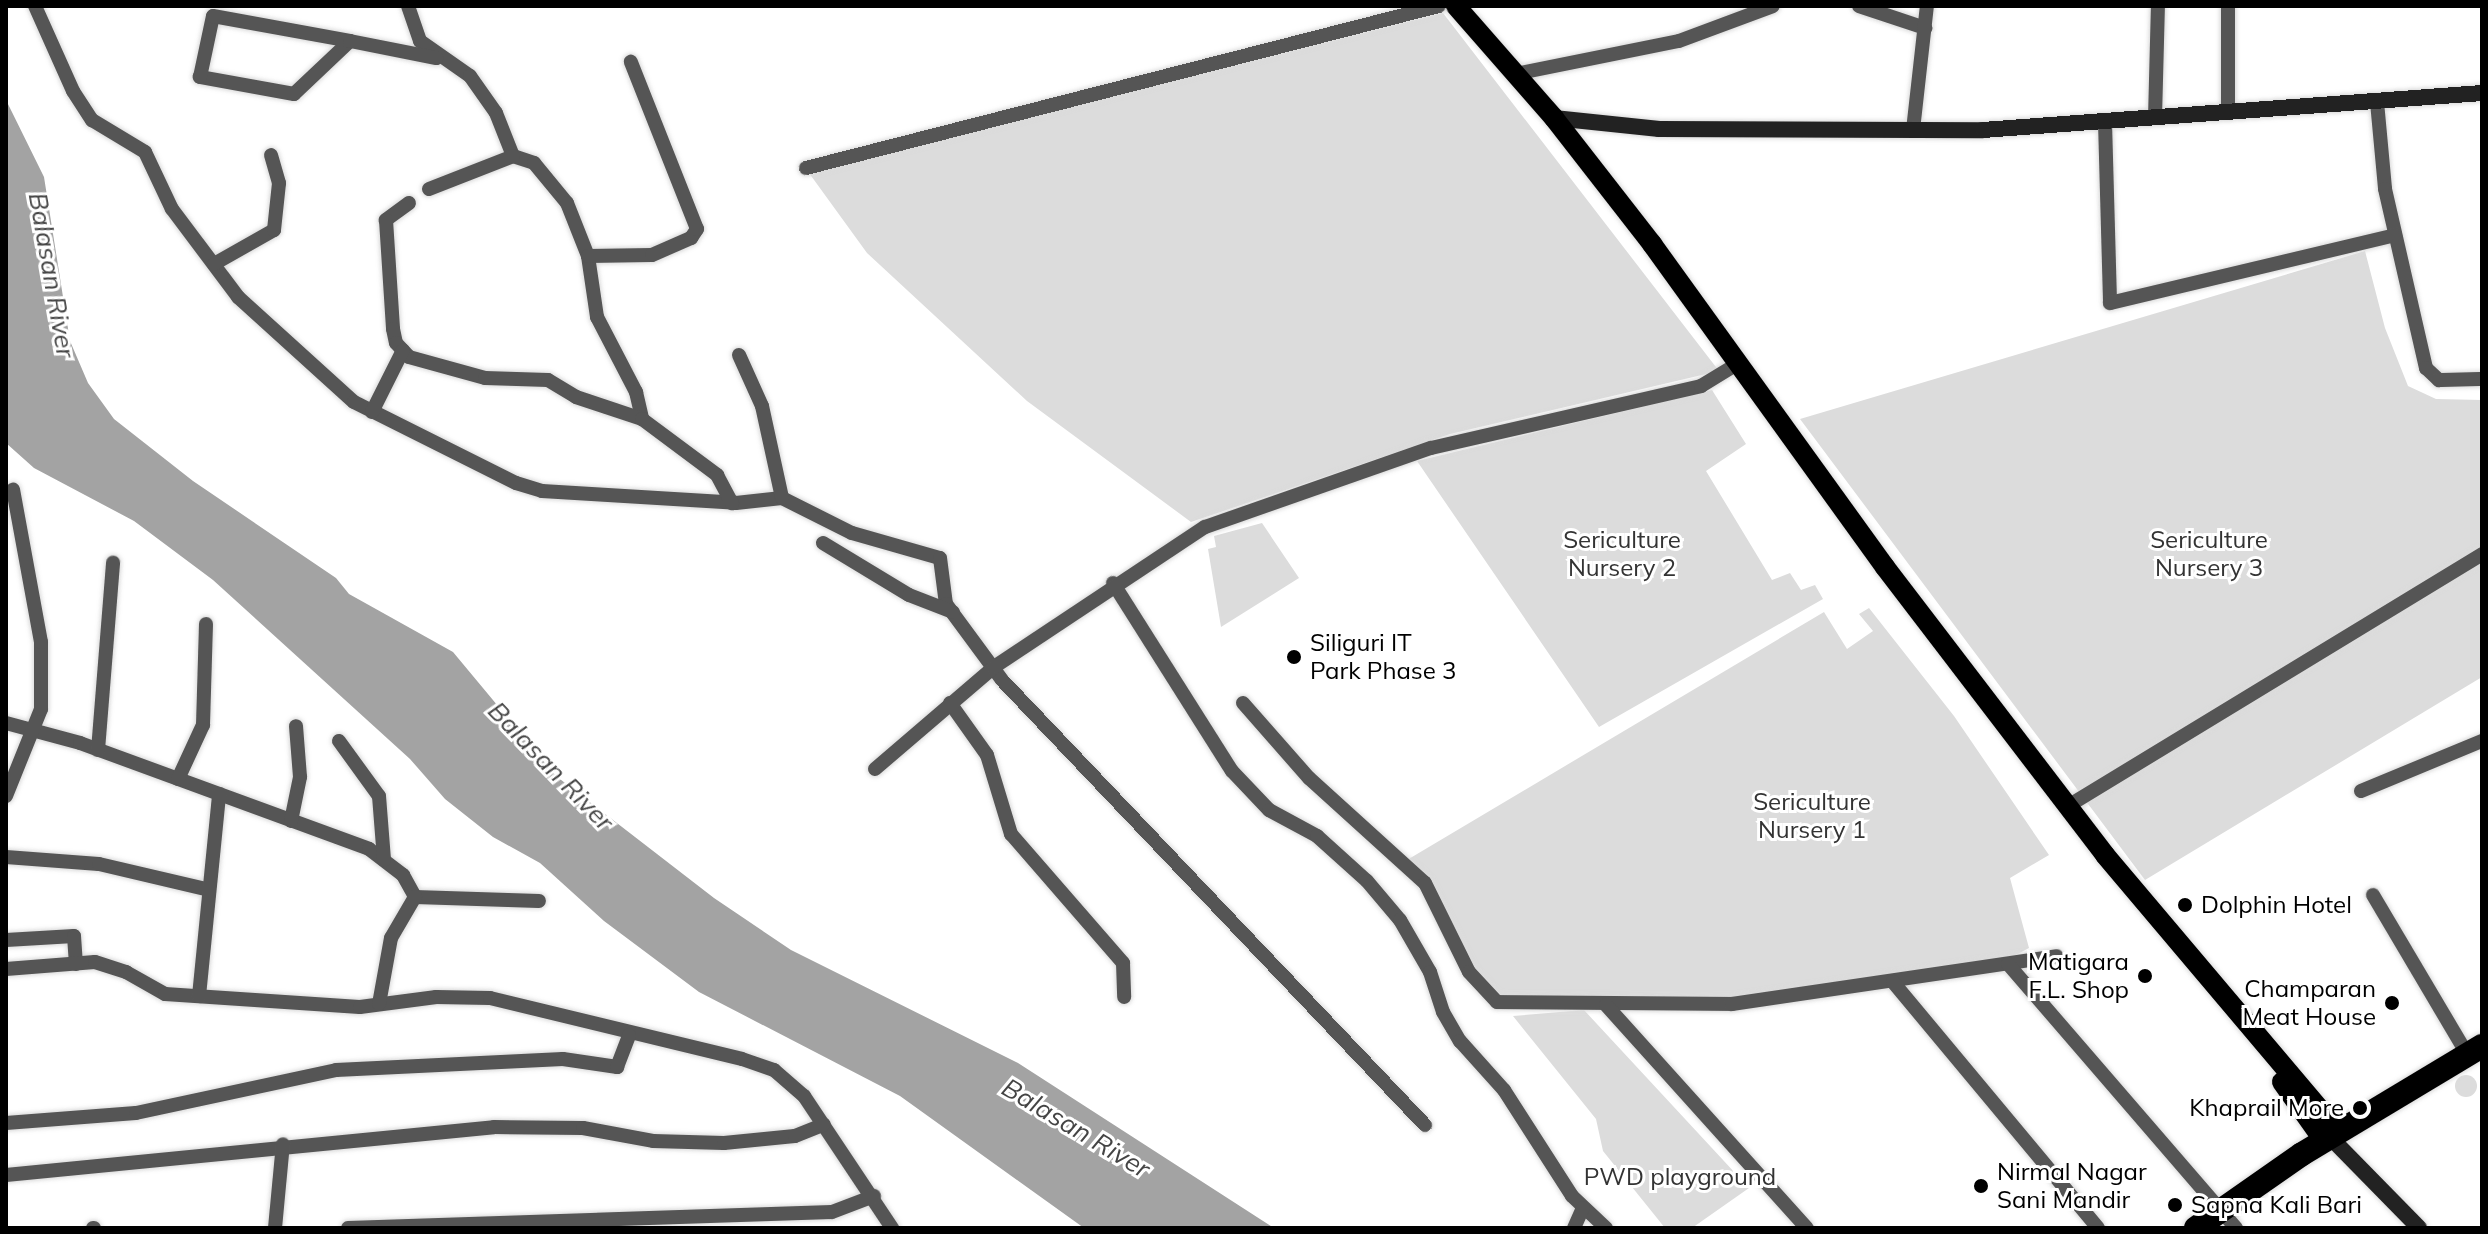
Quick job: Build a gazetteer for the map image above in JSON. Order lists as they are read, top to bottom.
{
  "water": ["Balasan River"],
  "parks": [
    "Sericulture Nursery 2",
    "Sericulture Nursery 3",
    "Sericulture Nursery 1",
    "PWD playground"
  ],
  "places": [
    "Siliguri IT Park Phase 3",
    "Dolphin Hotel",
    "Matigara F.L. Shop",
    "Champaran Meat House",
    "Khaprail More",
    "Nirmal Nagar Sani Mandir",
    "Sapna Kali Bari"
  ]
}
